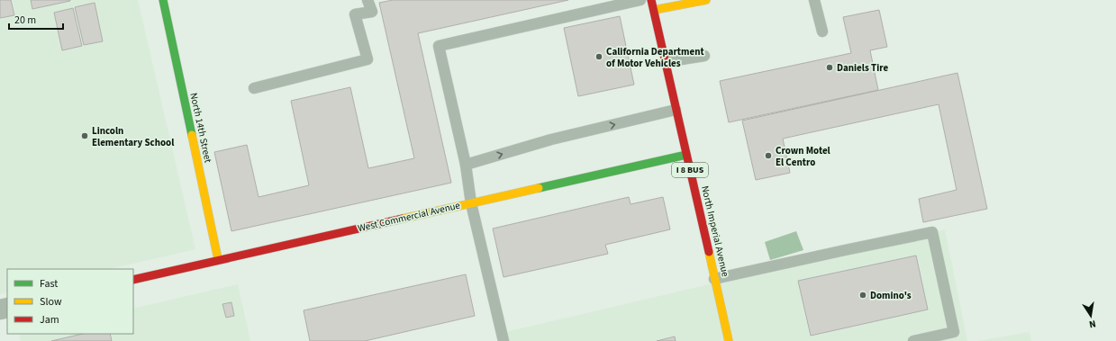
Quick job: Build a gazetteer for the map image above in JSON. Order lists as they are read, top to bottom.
{
  "streets": {
    "main road": [
      "North 14th Street",
      "I 8 BUS",
      "West Commercial Avenue",
      "North Imperial Avenue"
    ]
  },
  "crossings": [
    ["North 14th Street", "West Commercial Avenue"],
    ["West Commercial Avenue", "North Imperial Avenue"]
  ],
  "places": [
    "California Department of Motor Vehicles",
    "Daniels Tire",
    "Lincoln Elementary School",
    "Crown Motel El Centro",
    "Domino's"
  ],
  "legend": ["Fast", "Slow", "Jam"],
  "scale_bar": "20 m",
  "north": "bottom"
}
